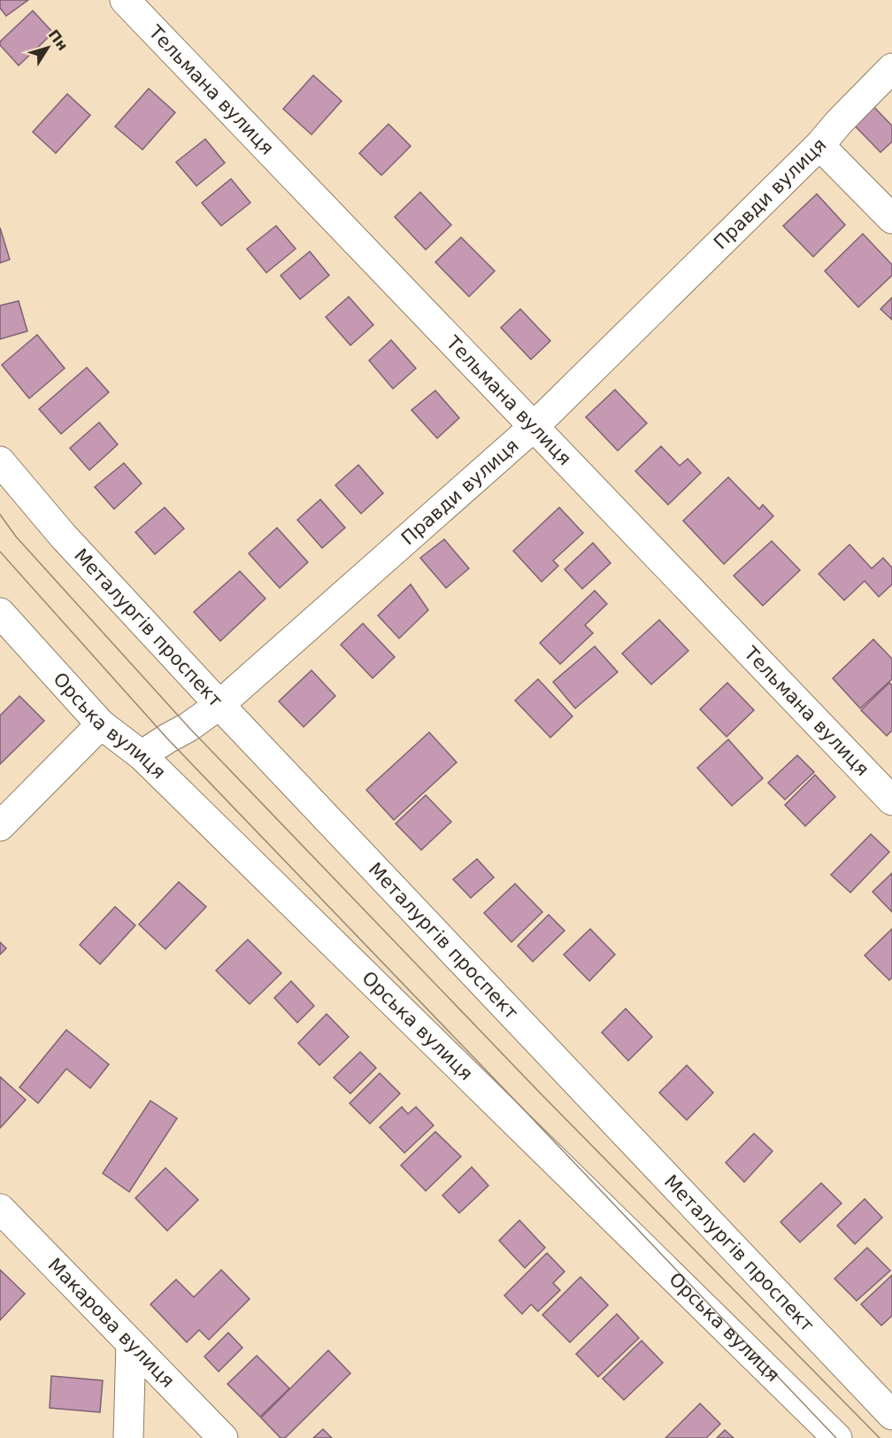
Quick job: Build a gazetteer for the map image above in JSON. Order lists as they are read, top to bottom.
{
  "streets": {
    "street": [
      "Тельмана вулиця",
      "Правди вулиця",
      "Металургів проспект",
      "Орська вулиця",
      "Макарова вулиця"
    ]
  },
  "crossings": [
    ["Тельмана вулиця", "Правди вулиця"],
    ["Правди вулиця", "Металургів проспект"],
    ["Правди вулиця", "Орська вулиця"]
  ],
  "north": "top right"
}
